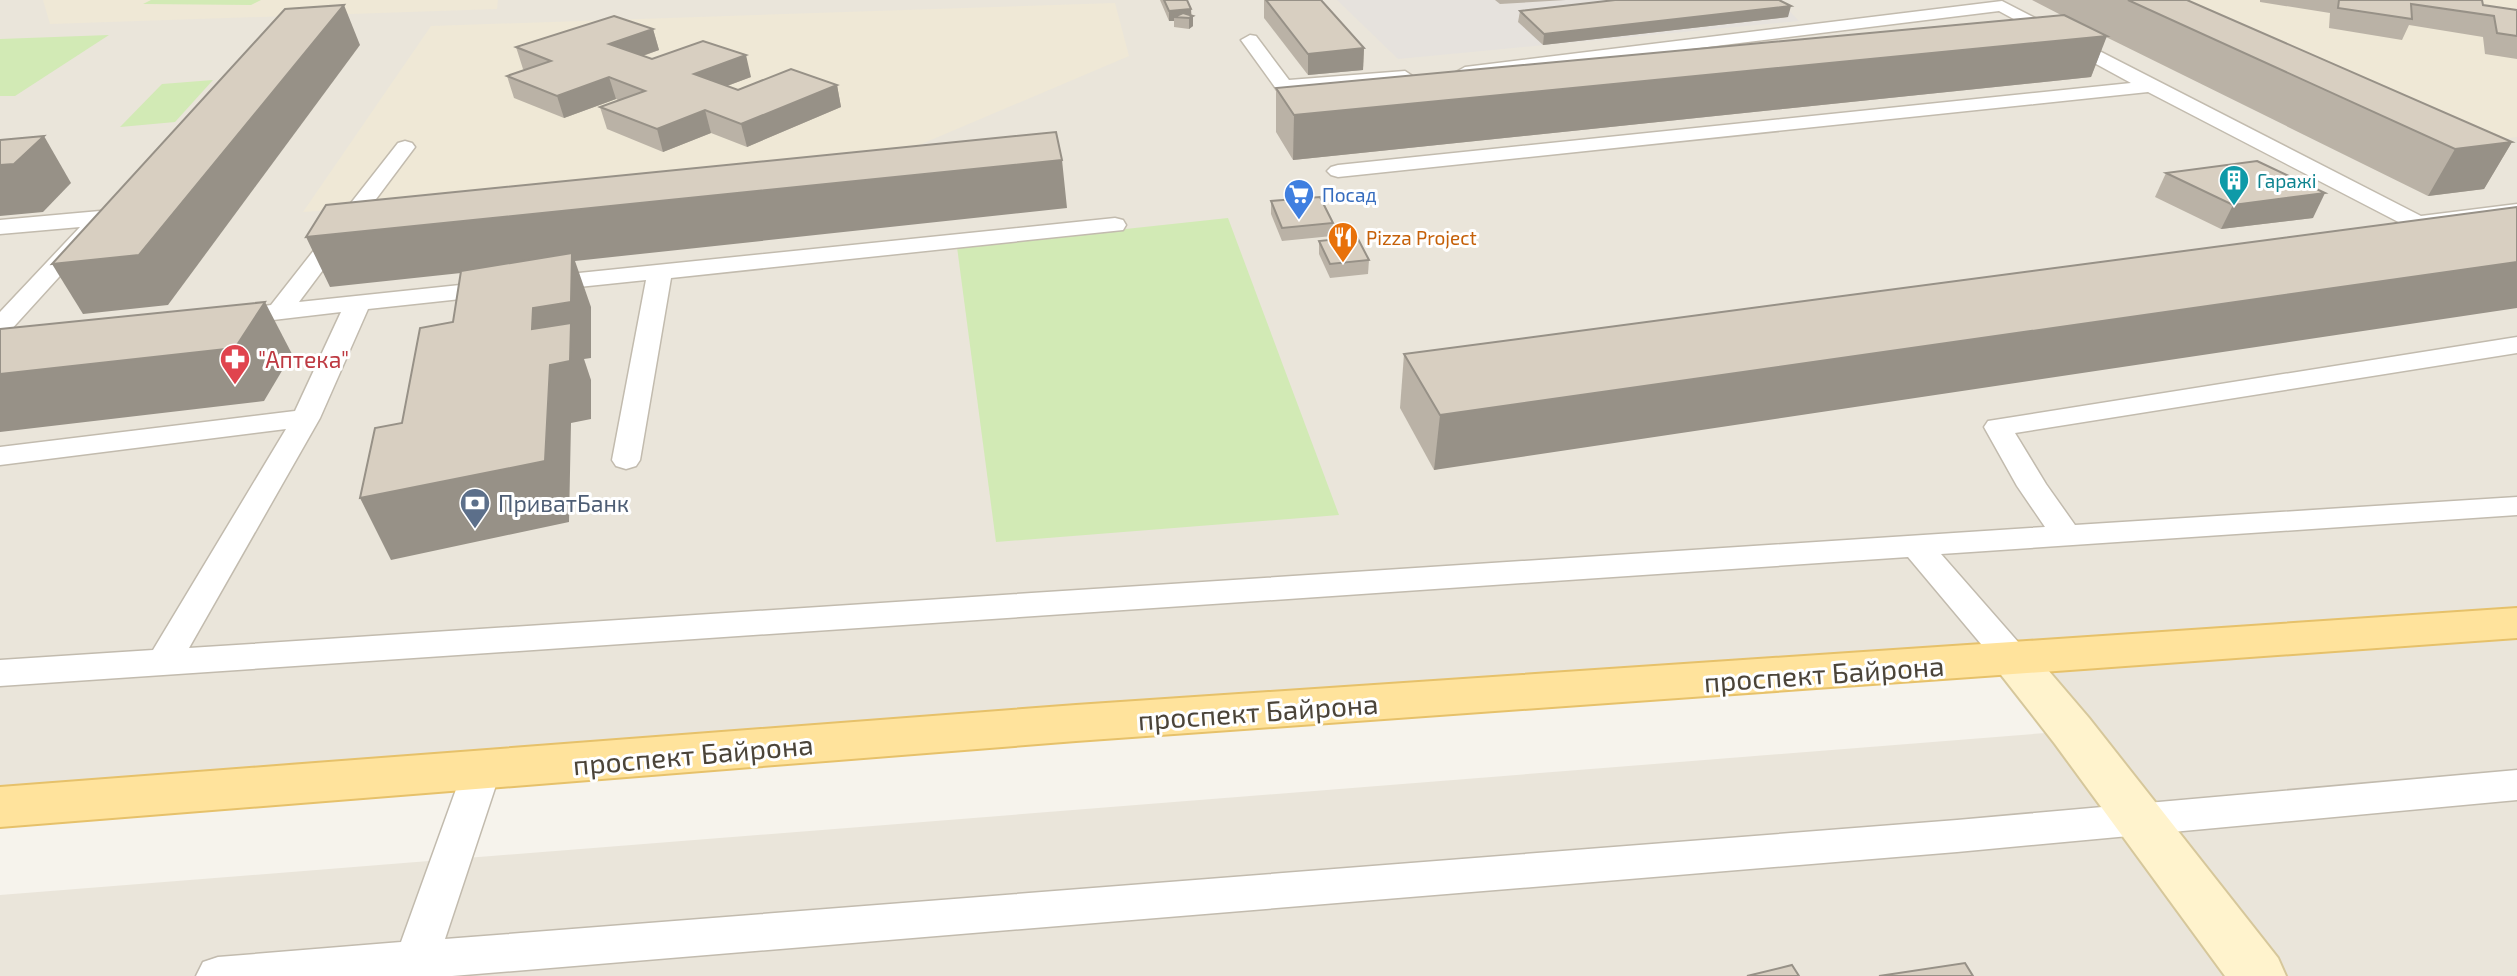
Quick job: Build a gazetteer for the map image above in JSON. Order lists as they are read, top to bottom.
{
  "streets": {
    "main road": ["проспект Байрона"]
  },
  "places": {
    "building": ["Гаражі"],
    "supermarket": ["Посад"],
    "restaurant": ["Pizza Project"],
    "pharmacy": ["\"Аптека\""],
    "bank": ["ПриватБанк"]
  }
}
